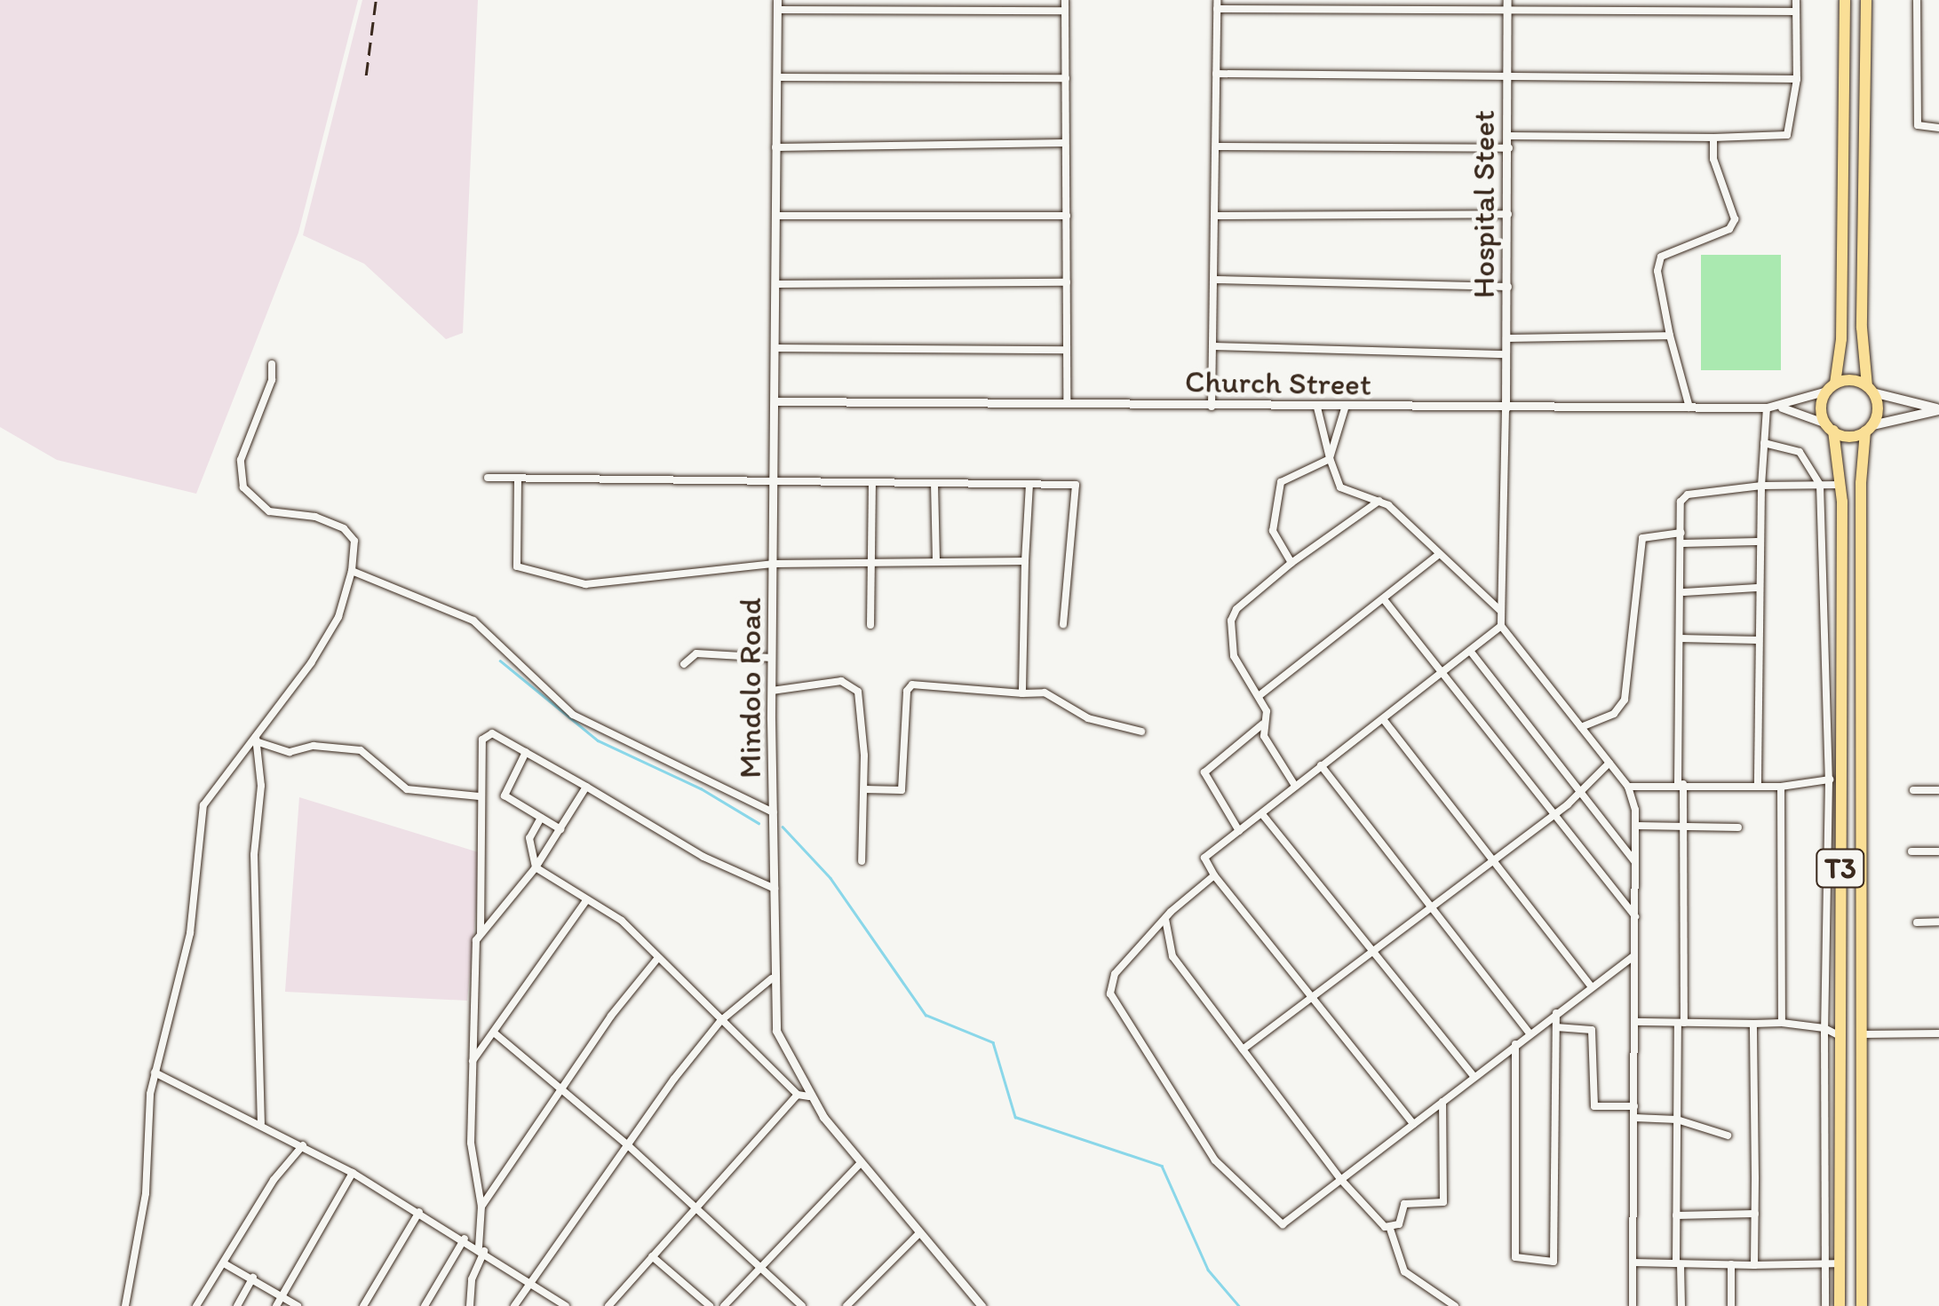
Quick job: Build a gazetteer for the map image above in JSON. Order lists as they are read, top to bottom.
{
  "streets": {
    "highway": ["T3"],
    "street": ["Hospital Steet", "Church Street", "Mindolo Road"]
  },
  "crossings": [
    ["Hospital Steet", "Church Street"],
    ["Church Street", "Mindolo Road"]
  ]
}
